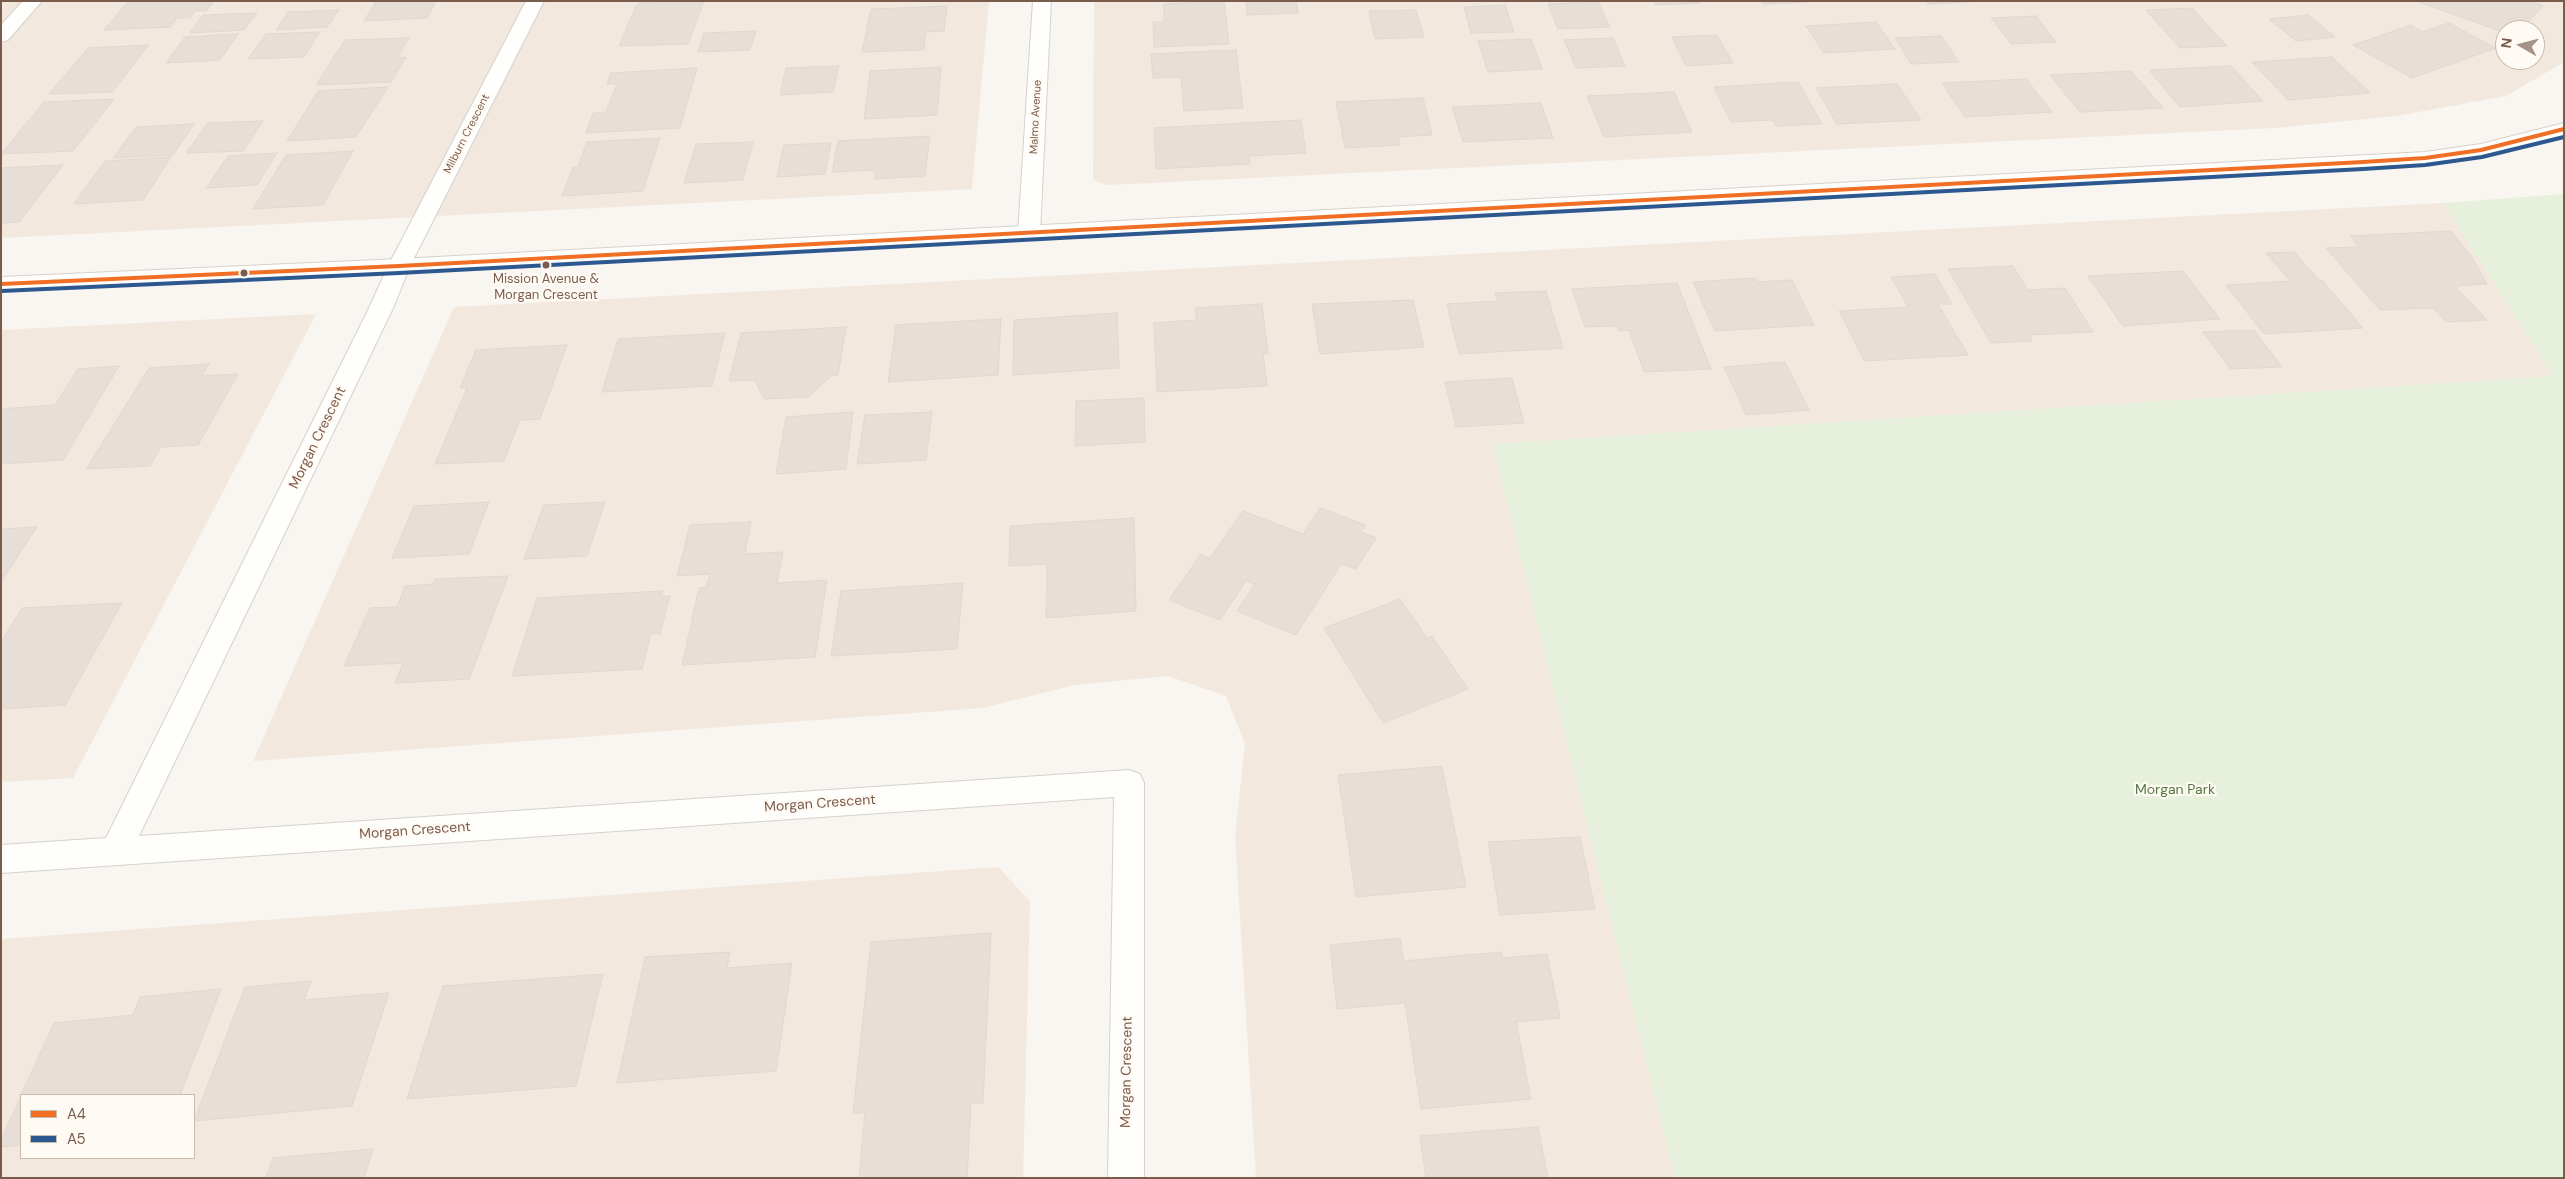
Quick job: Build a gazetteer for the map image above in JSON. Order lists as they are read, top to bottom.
{
  "streets": {
    "street": ["Malmo Avenue", "Milburn Crescent", "Morgan Crescent"]
  },
  "crossings": [
    ["Milburn Crescent", "Morgan Crescent"]
  ],
  "parks": ["Morgan Park"],
  "places": ["Mission Avenue & Morgan Crescent"],
  "lines": ["transit line A4", "transit line A5"],
  "legend": ["A4", "A5"],
  "north": "left"
}
